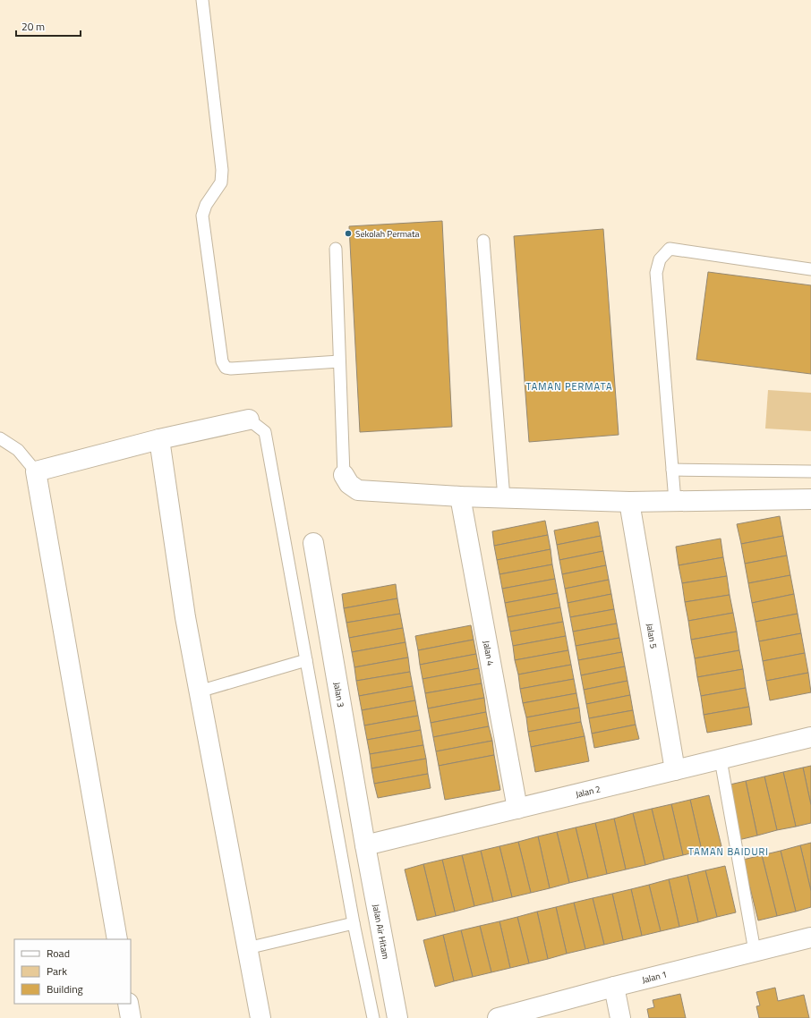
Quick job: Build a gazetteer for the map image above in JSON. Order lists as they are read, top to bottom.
{
  "streets": {
    "street": [
      "Jalan 5",
      "Jalan 4",
      "Jalan 3",
      "Jalan 2",
      "Jalan Air Hitam",
      "Jalan 1"
    ]
  },
  "crossings": [
    ["Jalan 5", "Jalan 2"],
    ["Jalan 4", "Jalan 2"],
    ["Jalan 3", "Jalan 2"],
    ["Jalan 3", "Jalan Air Hitam"],
    ["Jalan 2", "Jalan Air Hitam"]
  ],
  "districts": ["TAMAN PERMATA", "TAMAN BAIDURI"],
  "places": ["Sekolah Permata"],
  "legend": ["Road", "Park", "Building"],
  "scale_bar": "20 m"
}
